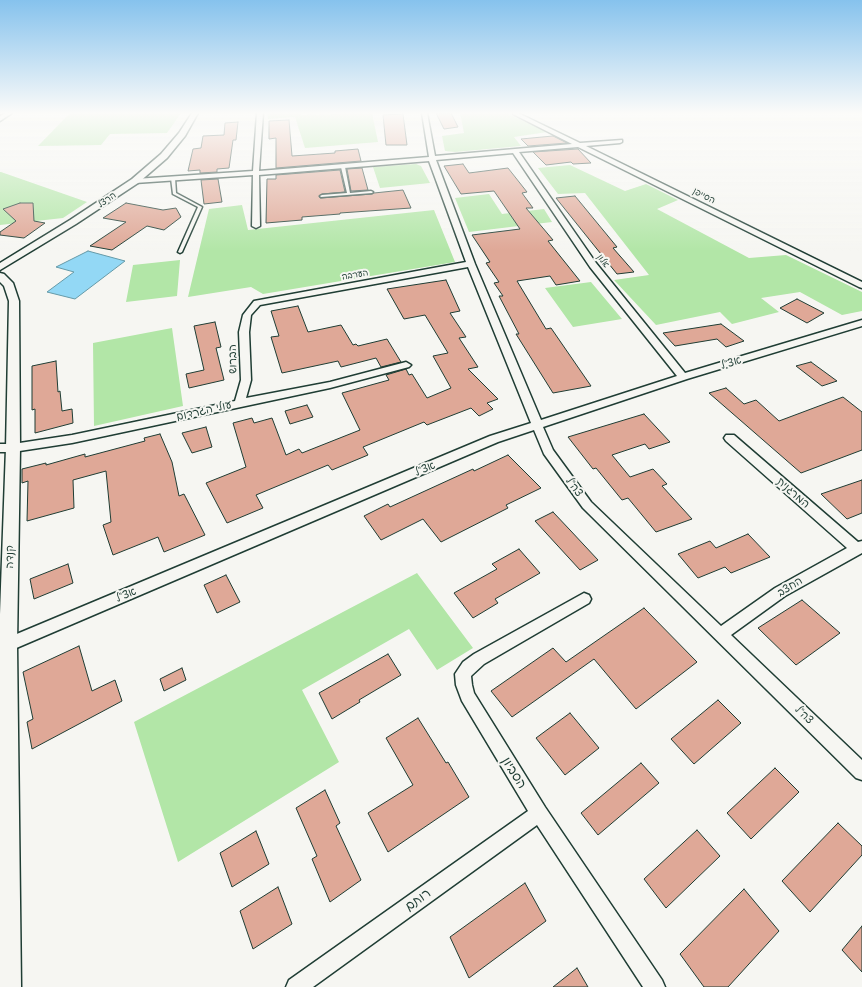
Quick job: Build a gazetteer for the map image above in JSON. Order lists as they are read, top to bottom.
{
  "streets": {
    "street": [
      "הסייפן",
      "הרצל",
      "אלון",
      "הערבה",
      "הברוש",
      "אצ\"ל",
      "עולי הגרדום",
      "צה\"ל",
      "המרגנית",
      "קנדה",
      "החצב",
      "הסביון",
      "רותם"
    ]
  },
  "crossings": [
    ["אלון", "אצ\"ל"],
    ["הערבה", "הברוש"],
    ["הערבה", "צה\"ל"],
    ["הברוש", "עולי הגרדום"],
    ["אצ\"ל", "צה\"ל"],
    ["אצ\"ל", "קנדה"],
    ["עולי הגרדום", "קנדה"],
    ["צה\"ל", "החצב"],
    ["המרגנית", "החצב"],
    ["הסביון", "רותם"]
  ]
}
